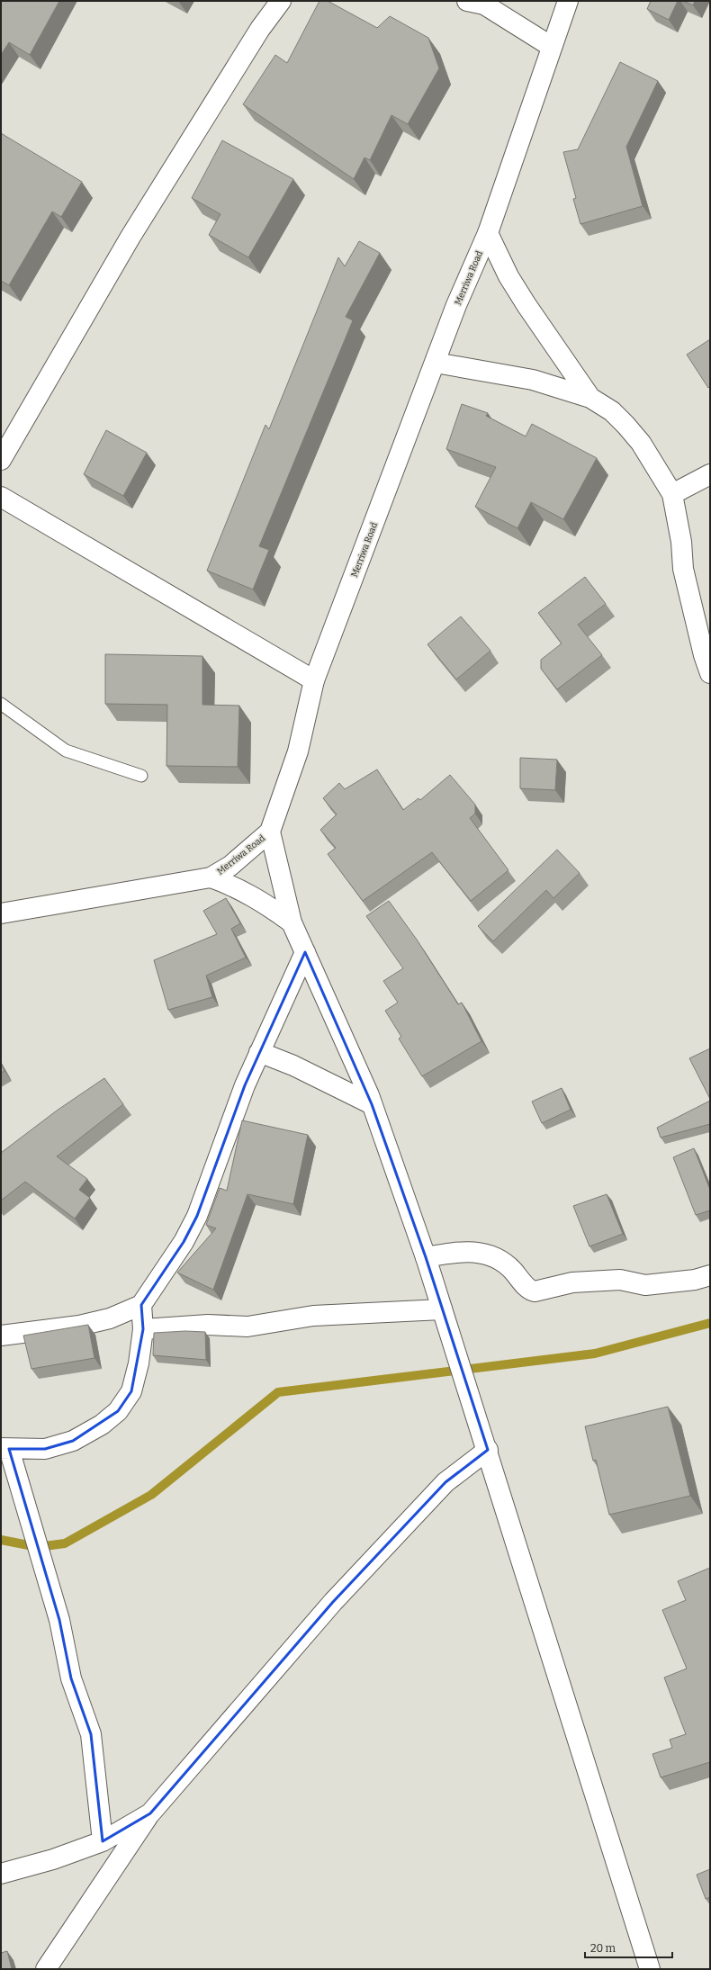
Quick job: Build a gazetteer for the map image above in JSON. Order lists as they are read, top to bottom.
{
  "streets": {
    "street": ["Merriwa Road"]
  },
  "scale_bar": "20 m"
}
